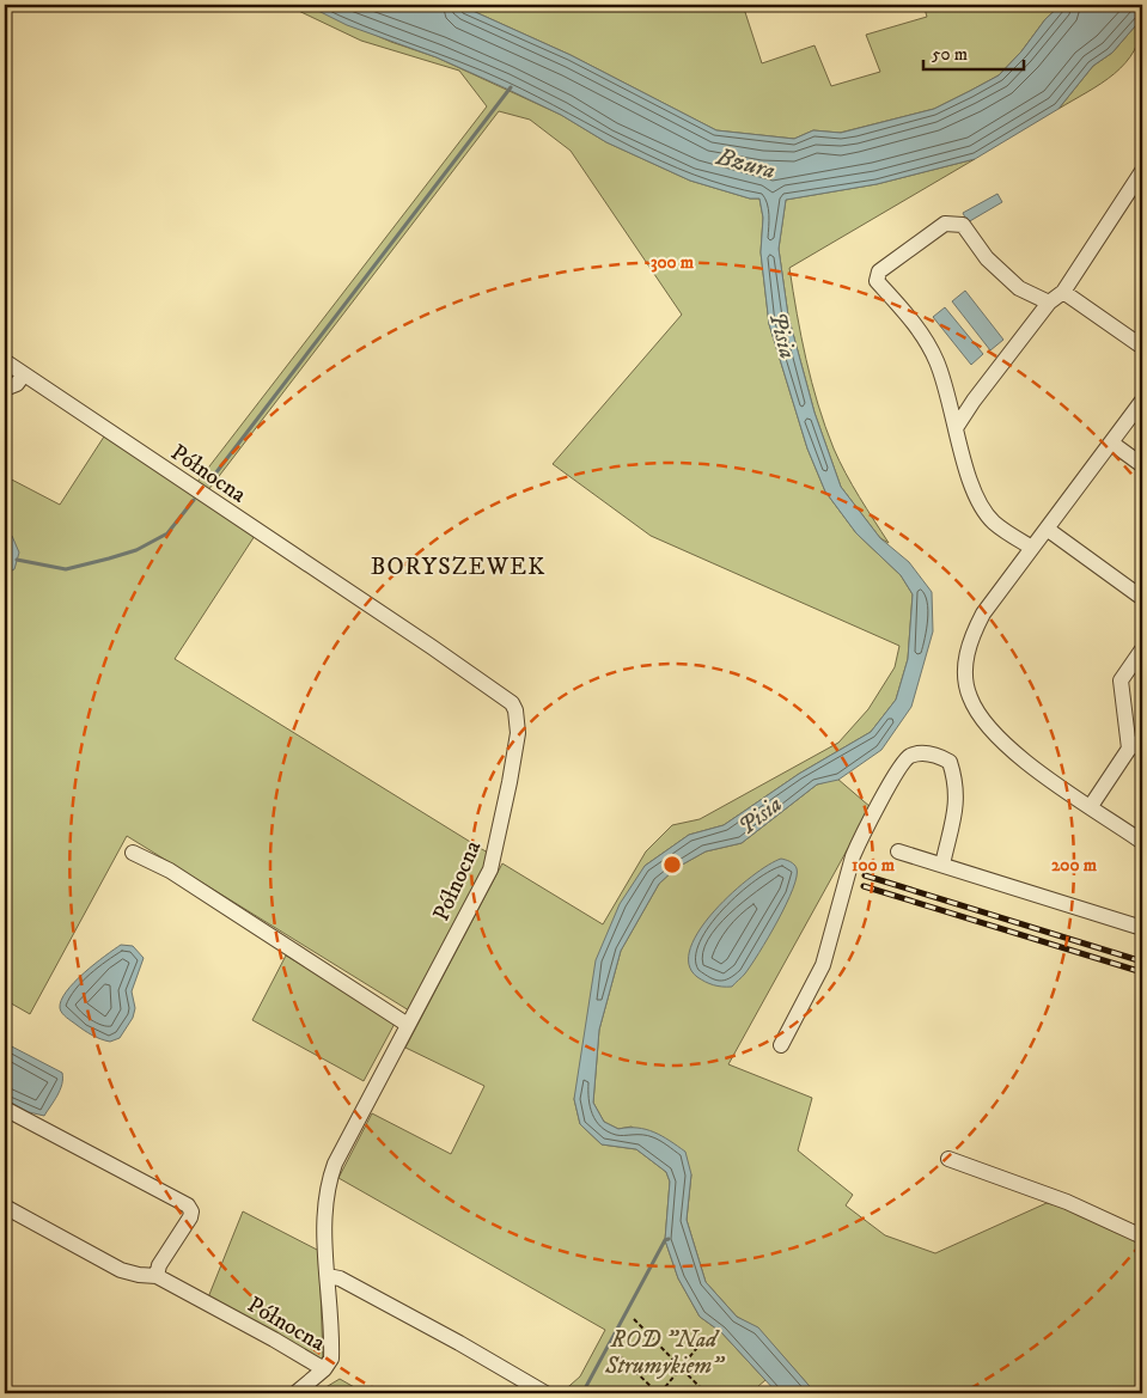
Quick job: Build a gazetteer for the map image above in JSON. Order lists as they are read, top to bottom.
{
  "streets": {
    "street": ["Północna"]
  },
  "districts": ["BORYSZEWEK"],
  "water": ["Bzura", "Pisia"],
  "parks": ["ROD \"Nad Strumykiem\""],
  "scale_bar": "50 m",
  "rings": ["300 m", "100 m", "200 m"]
}
